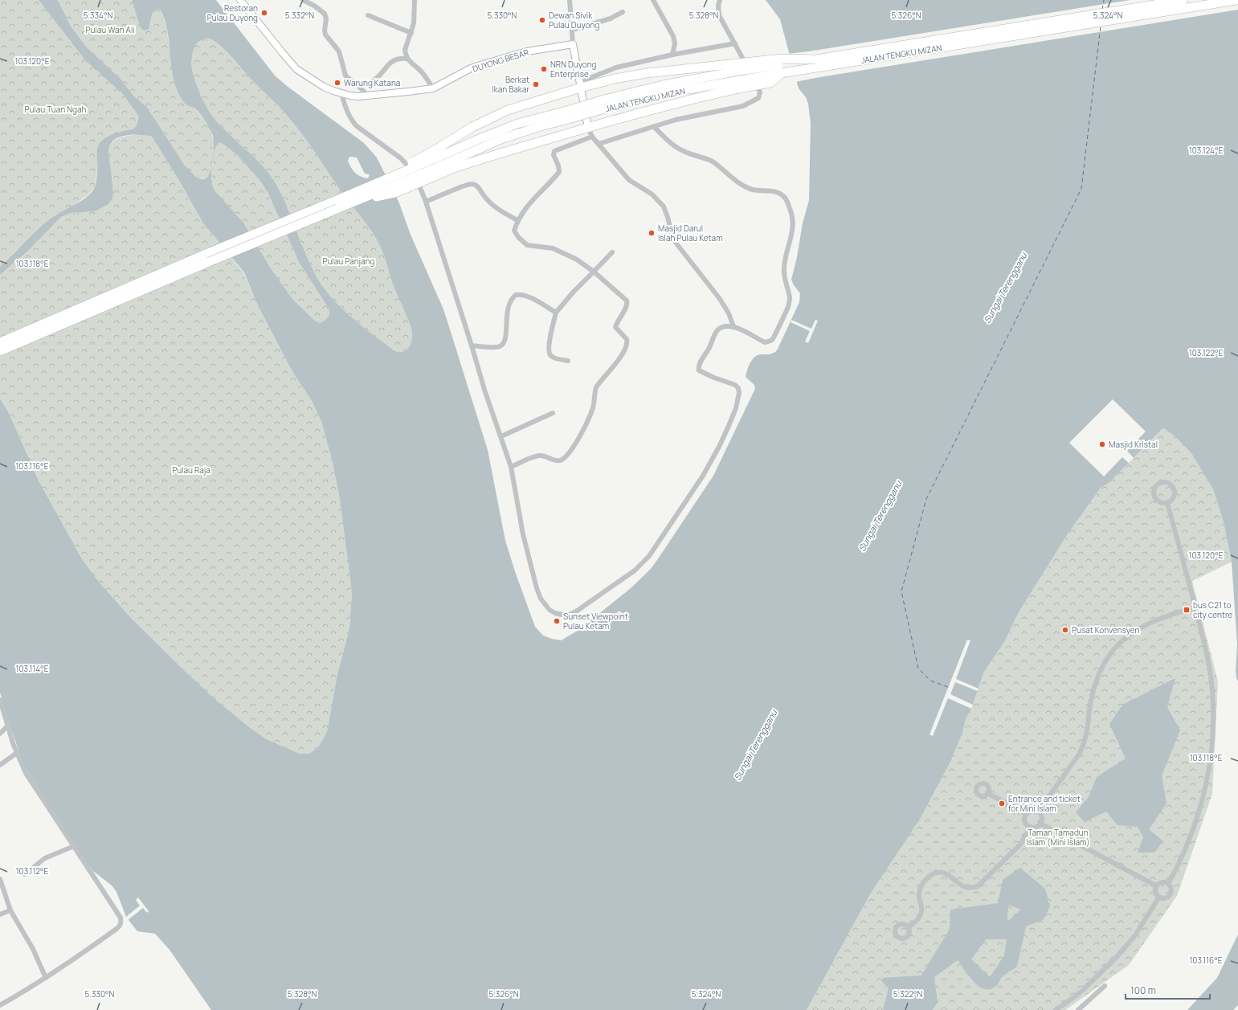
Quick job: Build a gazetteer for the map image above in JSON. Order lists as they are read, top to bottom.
{
  "streets": {
    "highway": ["JALAN TENGKU MIZAN"],
    "street": ["DUYONG BESAR"]
  },
  "water": ["Sungai Terengganu"],
  "parks": [
    "Pulau Wan Ali",
    "Pulau Tuan Ngah",
    "Pulau Panjang",
    "Pulau Raja",
    "Taman Tamadun Islam (Mini Islam)"
  ],
  "places": {
    "other": [
      "Restoran Pulau Duyong",
      "Dewan Sivik Pulau Duyong",
      "NRN Duyong Enterprise",
      "Warung Katana",
      "Berkat Ikan Bakar",
      "Masjid Darul Islah Pulau Ketam",
      "Masjid Kristal",
      "Sunset Viewpoint Pulau Ketam",
      "Pusat Konvensyen",
      "Entrance and ticket for Mini Islam"
    ],
    "transit": ["bus C21 to city centre"]
  },
  "scale_bar": "100 m",
  "coordinates": [
    "5.334°N",
    "5.332°N",
    "5.330°N",
    "5.328°N",
    "5.326°N",
    "5.324°N",
    "103.120°E",
    "103.124°E",
    "103.118°E",
    "103.122°E",
    "103.116°E",
    "103.114°E",
    "103.112°E",
    "5.322°N"
  ]
}
